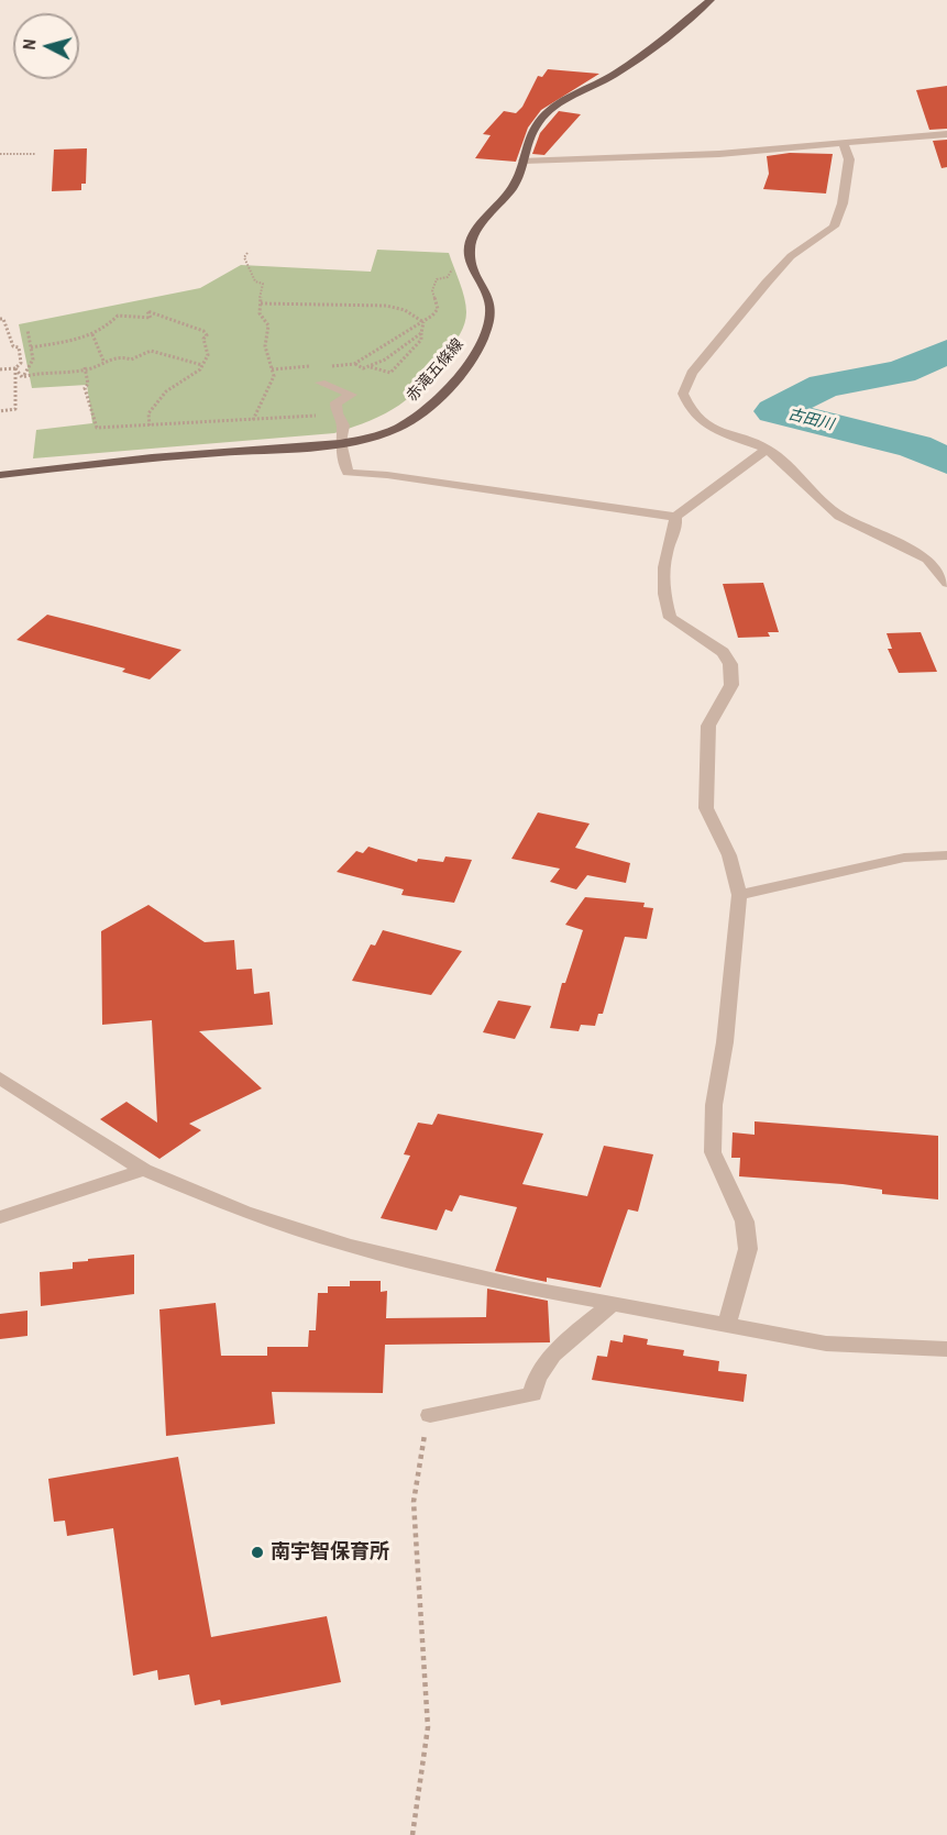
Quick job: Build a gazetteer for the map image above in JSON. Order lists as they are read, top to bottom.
{
  "streets": {
    "main road": ["赤滝五條線"]
  },
  "water": ["古田川"],
  "places": ["南宇智保育所"],
  "north": "left"
}
